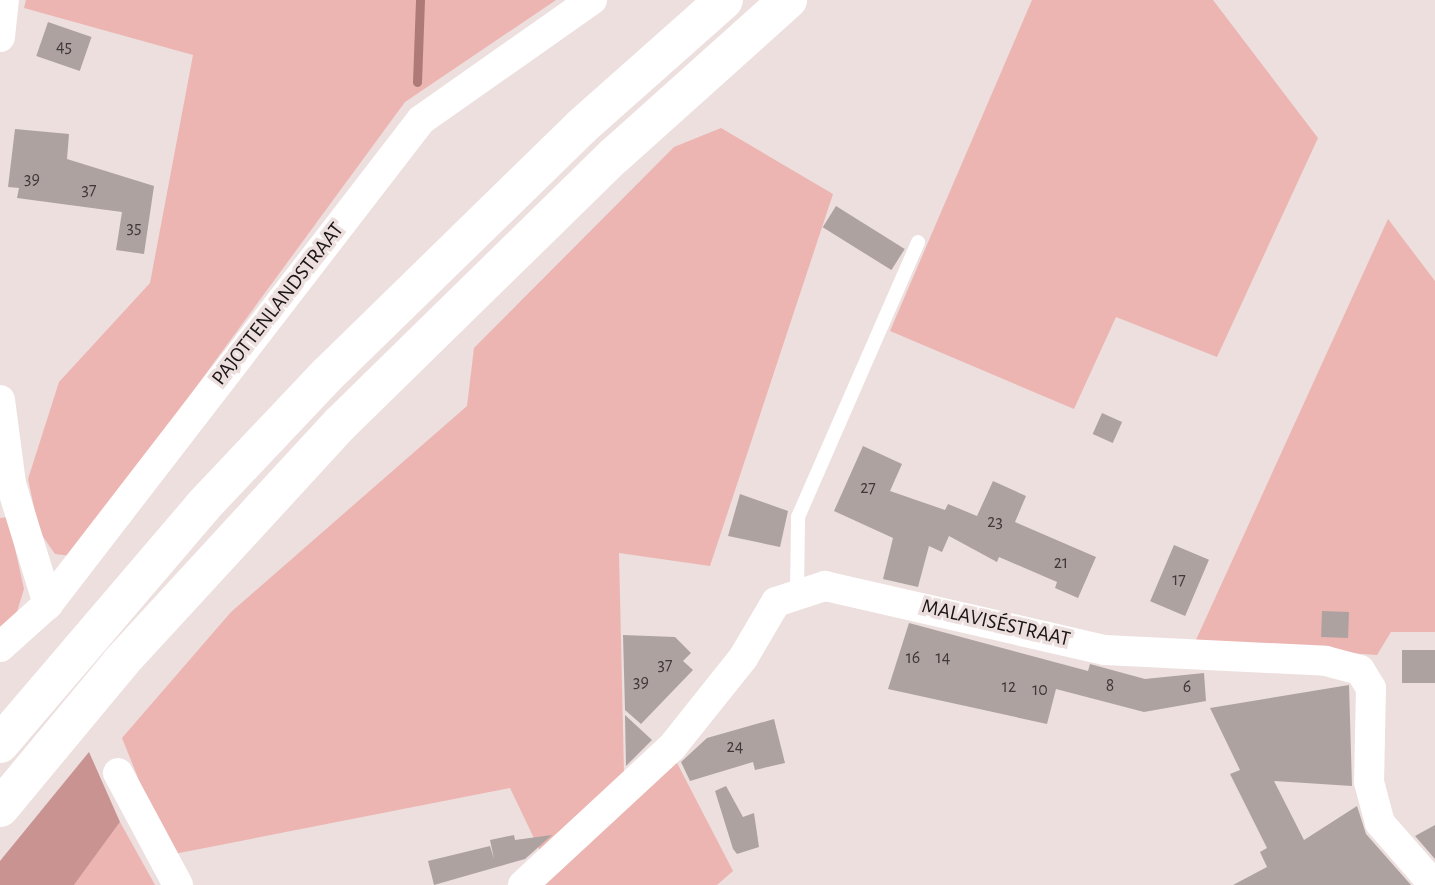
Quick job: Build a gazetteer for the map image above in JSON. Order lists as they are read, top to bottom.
{
  "streets": {
    "street": ["PAJOTTENLANDSTRAAT", "MALAVISÉSTRAAT"]
  },
  "house_numbers": [
    "45",
    "39",
    "37",
    "35",
    "27",
    "23",
    "21",
    "17",
    "16",
    "14",
    "37",
    "39",
    "8",
    "12",
    "6",
    "10",
    "24"
  ]
}
